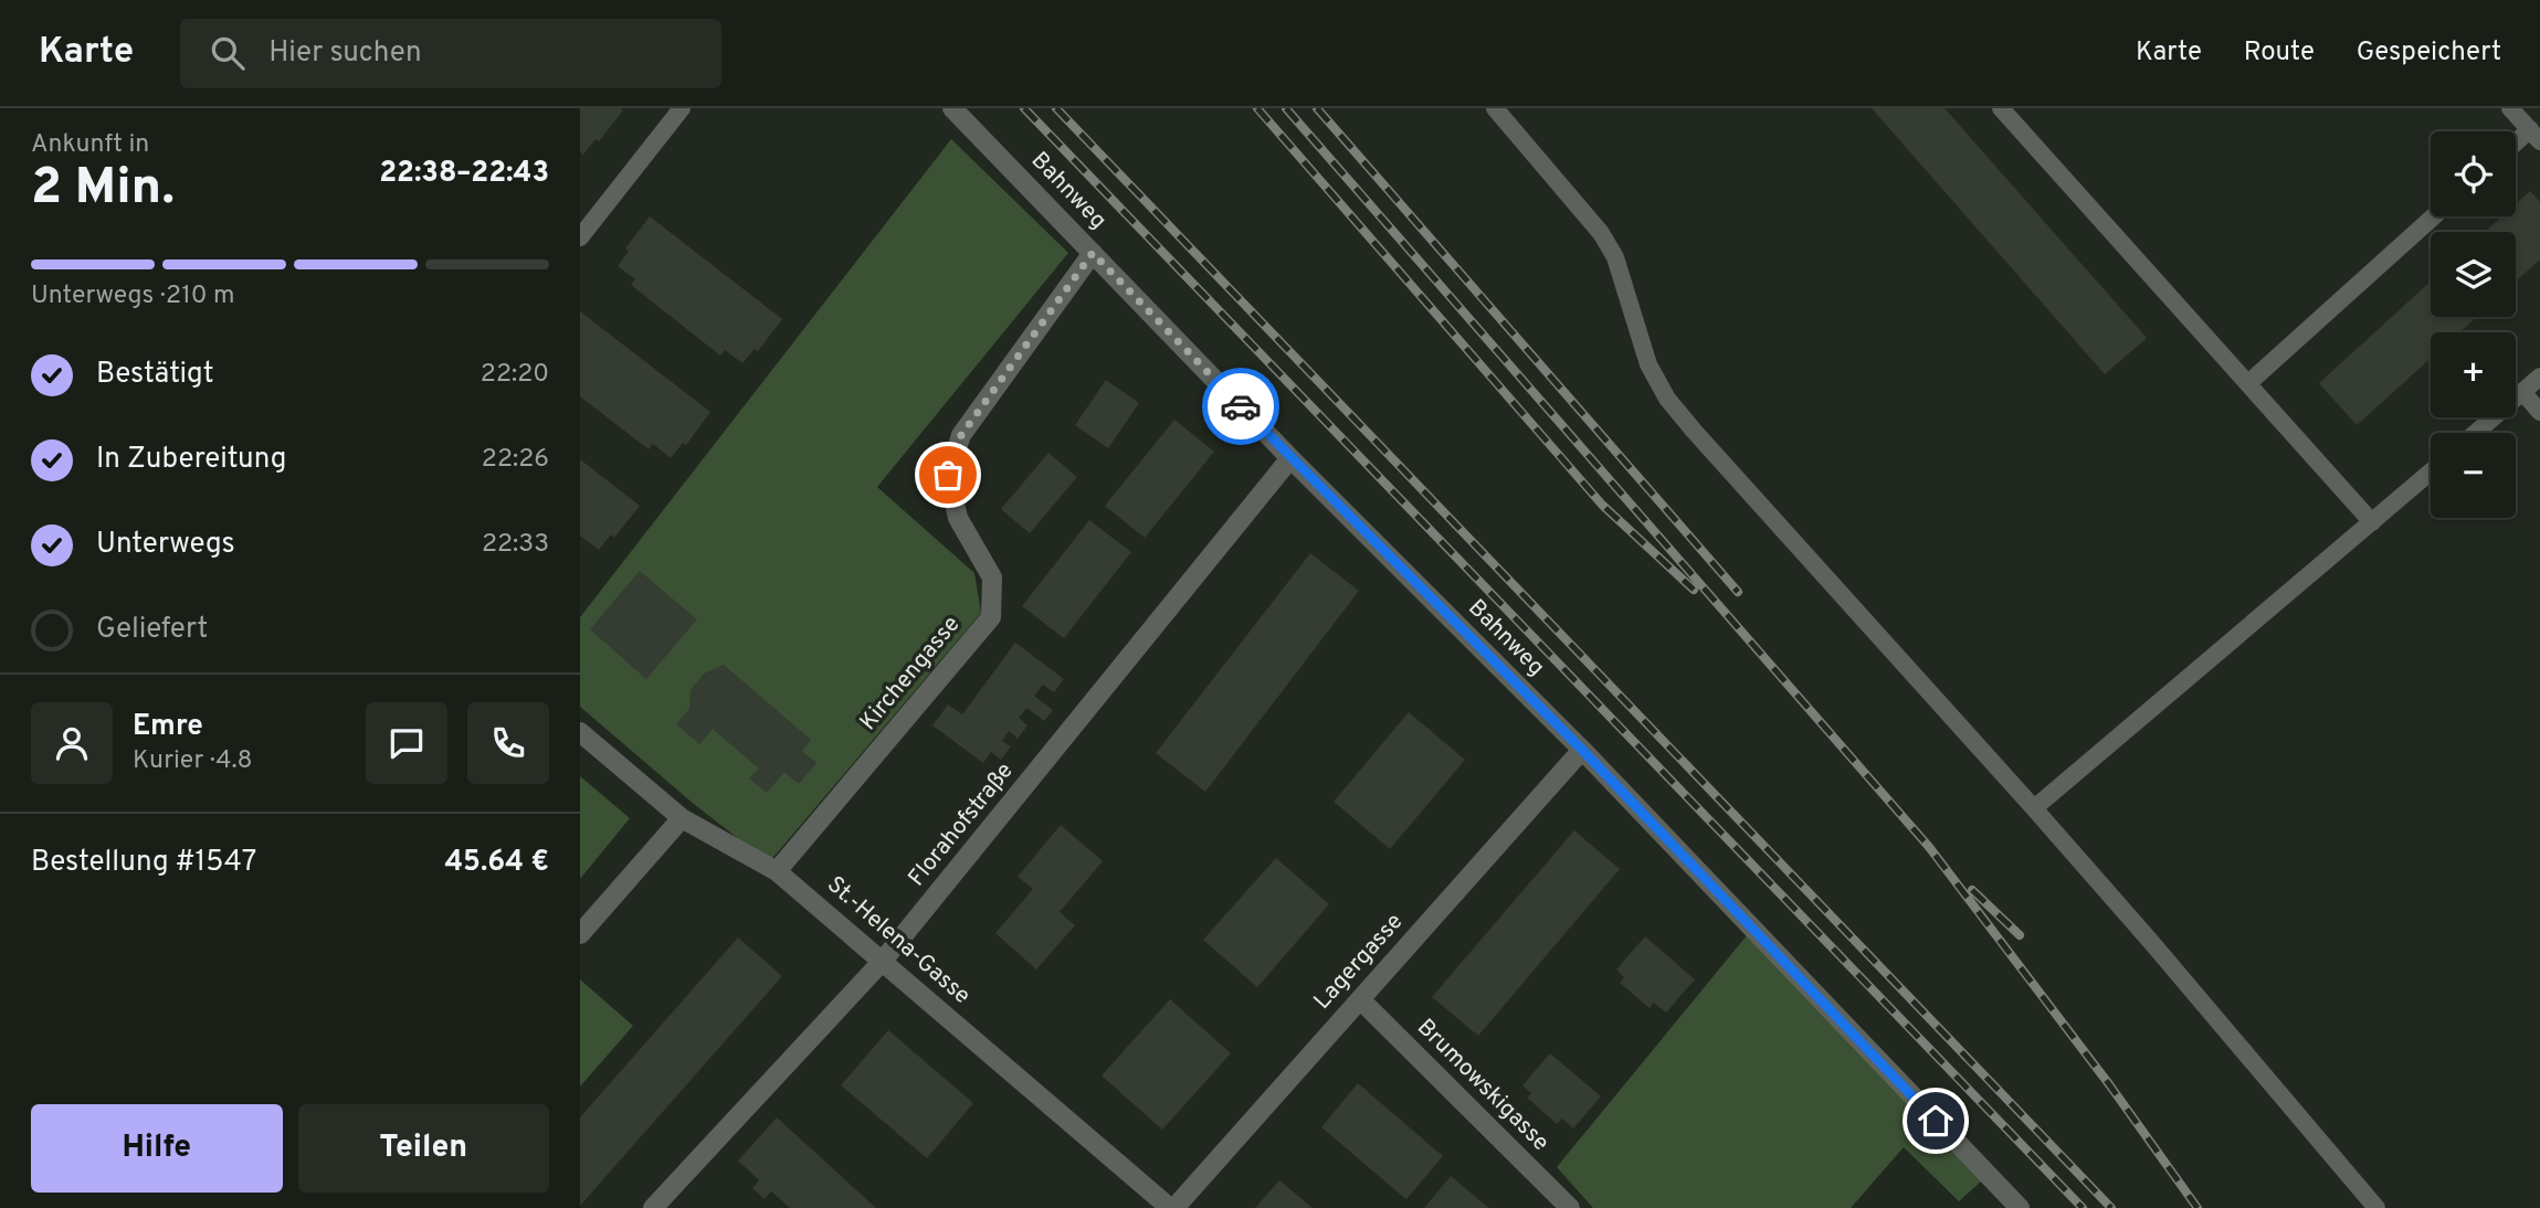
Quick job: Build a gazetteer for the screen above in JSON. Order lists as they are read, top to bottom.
{
  "streets": {
    "street": [
      "Bahnweg",
      "Kirchengasse",
      "Florahofstraße",
      "St.-Helena-Gasse",
      "Lagergasse",
      "Brumowskigasse"
    ]
  },
  "crossings": [
    ["Bahnweg", "Kirchengasse"],
    ["Bahnweg", "Florahofstraße"],
    ["Bahnweg", "Lagergasse"],
    ["Kirchengasse", "St.-Helena-Gasse"],
    ["Florahofstraße", "St.-Helena-Gasse"],
    ["St.-Helena-Gasse", "Lagergasse"],
    ["Lagergasse", "Brumowskigasse"]
  ],
  "page": {
    "header": "Karte",
    "search": "Hier suchen",
    "nav": ["Karte", "Route", "Gespeichert"],
    "heading": ["2 Min.", "Ankunft in", "22:38–22:43"],
    "panel": [
      "Emre",
      "Kurier · 4.8",
      "Bestellung #1547",
      "45.64 €"
    ],
    "map_buttons": ["+", "−"],
    "bar": "Unterwegs · 210 m",
    "list": [
      ["Bestätigt", "22:20"],
      ["In Zubereitung", "22:26"],
      ["Unterwegs", "22:33"],
      "Geliefert"
    ],
    "buttons": ["Hilfe", "Teilen"]
  }
}
